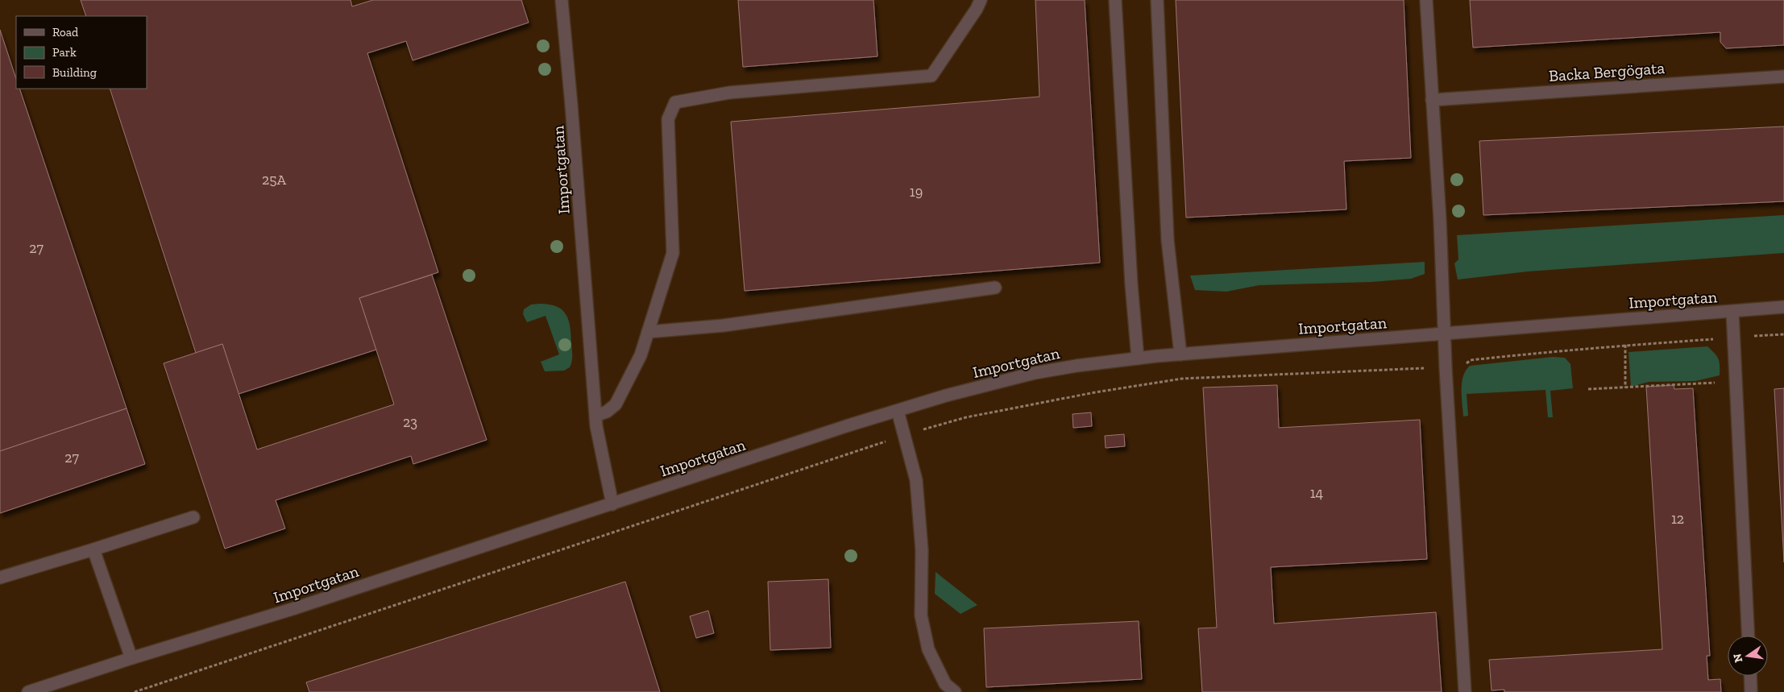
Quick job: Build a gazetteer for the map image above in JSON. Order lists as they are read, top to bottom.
{
  "streets": {
    "street": ["Backa Bergögata", "Importgatan"]
  },
  "house_numbers": [
    "25A",
    "19",
    "27",
    "23",
    "27",
    "14",
    "12"
  ],
  "legend": ["Road", "Park", "Building"],
  "north": "left"
}
